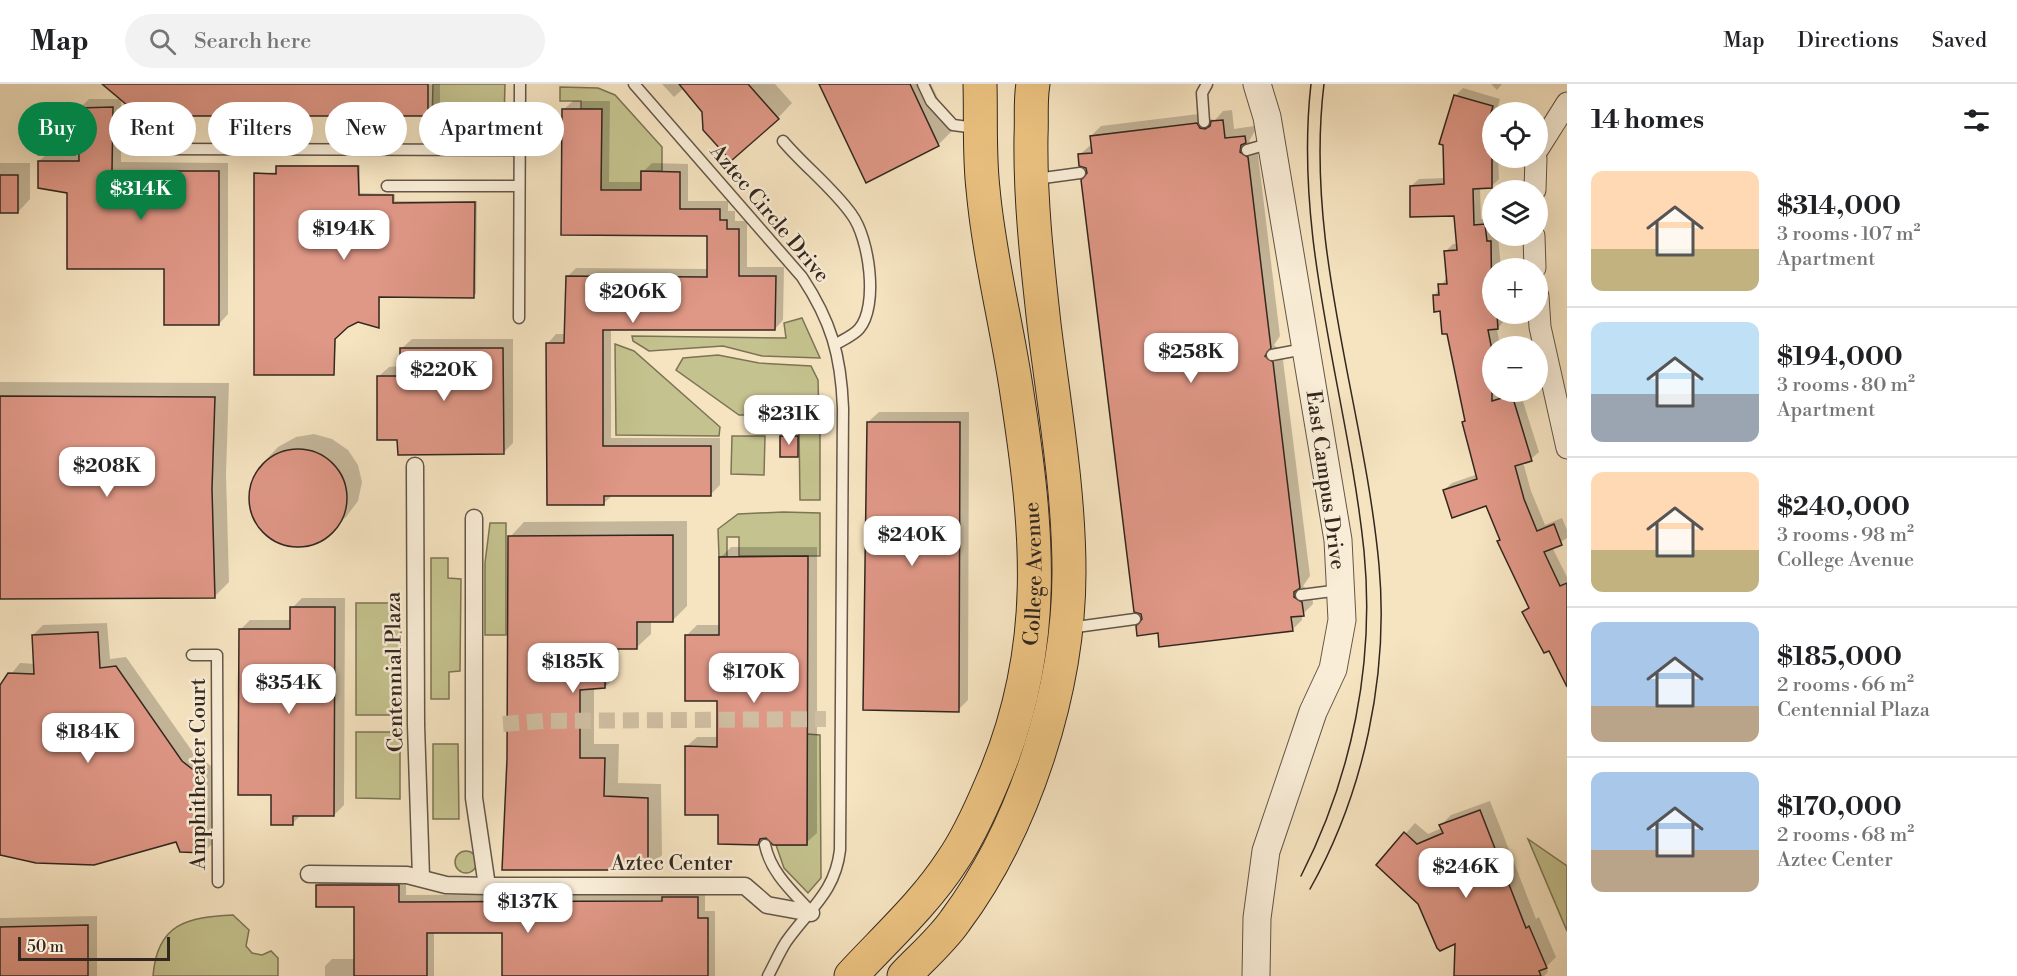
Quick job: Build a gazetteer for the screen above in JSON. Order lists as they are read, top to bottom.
{
  "streets": {
    "main road": ["College Avenue"],
    "street": ["East Campus Drive", "Centennial Plaza", "Aztec Center"],
    "lane": ["Aztec Circle Drive", "Amphitheater Court"]
  },
  "crossings": [
    ["Aztec Circle Drive", "Aztec Center"],
    ["Centennial Plaza", "Aztec Center"]
  ],
  "scale_bar": "50 m",
  "page": {
    "header": "Map",
    "search": "Search here",
    "nav": ["Map", "Directions", "Saved"],
    "heading": "14 homes",
    "map_buttons": ["+", "−"],
    "chip": [
      "Buy",
      "Rent",
      "Filters",
      "New",
      "Apartment"
    ],
    "list": [
      {
        "name": "$314,000",
        "note": "3 rooms · 107 m² · Apartment"
      },
      {
        "name": "$194,000",
        "note": "3 rooms · 80 m² · Apartment"
      },
      {
        "name": "$240,000",
        "note": "3 rooms · 98 m² · College Avenue"
      },
      {
        "name": "$185,000",
        "note": "2 rooms · 66 m² · Centennial Plaza"
      },
      {
        "name": "$170,000",
        "note": "2 rooms · 68 m² · Aztec Center"
      }
    ],
    "price": [
      "$314K",
      "$194K",
      "$206K",
      "$258K",
      "$220K",
      "$231K",
      "$208K",
      "$240K",
      "$185K",
      "$170K",
      "$354K",
      "$184K",
      "$246K",
      "$137K"
    ],
    "scale": "50 m"
  }
}
